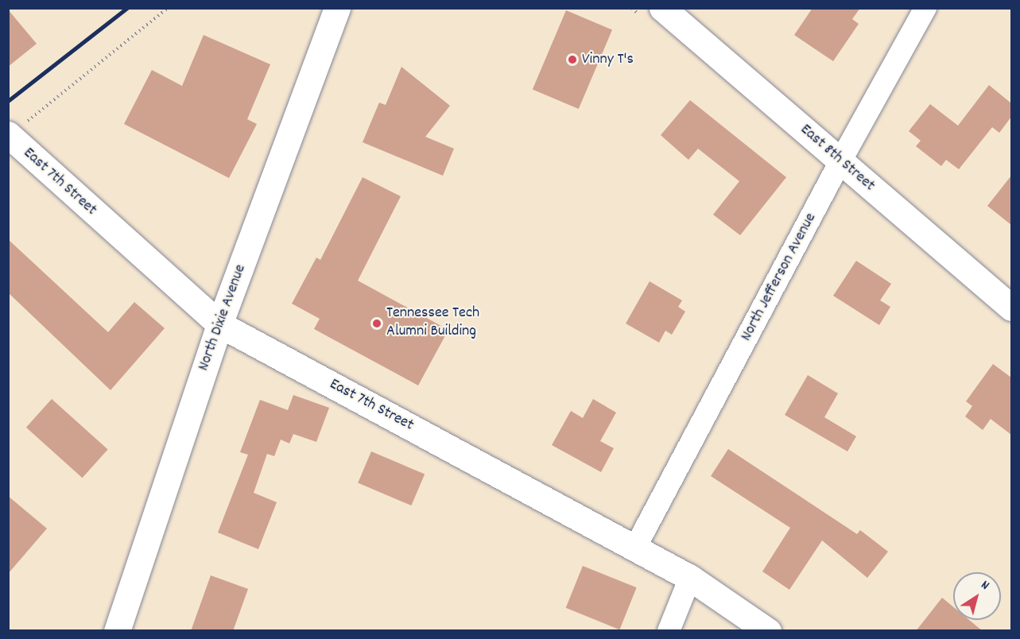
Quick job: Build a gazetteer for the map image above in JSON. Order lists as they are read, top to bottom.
{
  "streets": {
    "street": [
      "East 8th Street",
      "East 7th Street",
      "North Jefferson Avenue",
      "North Dixie Avenue"
    ]
  },
  "crossings": [
    ["East 8th Street", "North Jefferson Avenue"],
    ["East 7th Street", "North Jefferson Avenue"],
    ["East 7th Street", "North Dixie Avenue"]
  ],
  "places": ["Vinny T's", "Tennessee Tech Alumni Building"],
  "north": "top right"
}
